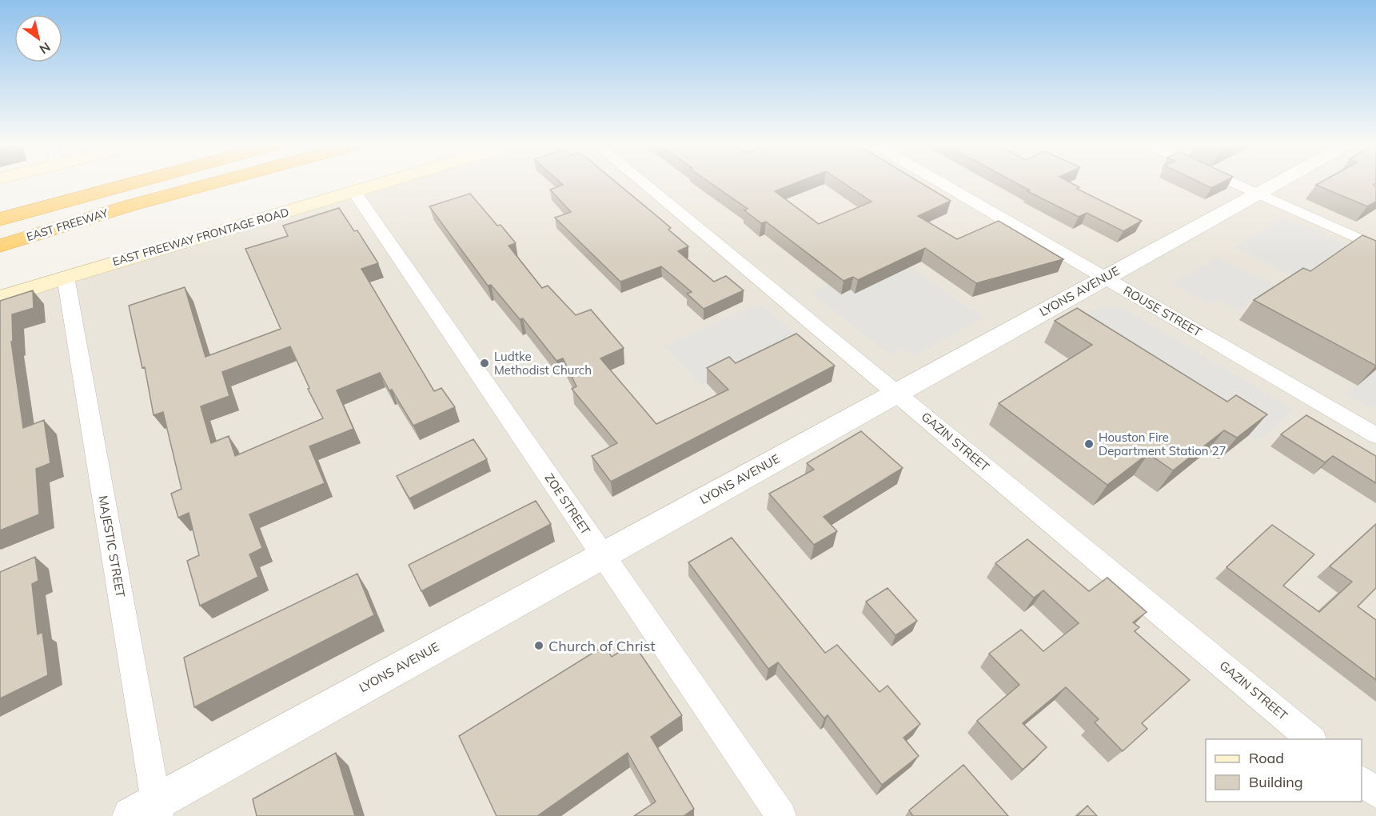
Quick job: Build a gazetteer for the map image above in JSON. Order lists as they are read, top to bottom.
{
  "streets": {
    "highway": ["EAST FREEWAY"],
    "main road": ["EAST FREEWAY FRONTAGE ROAD"],
    "street": [
      "LYONS AVENUE",
      "ROUSE STREET",
      "GAZIN STREET",
      "ZOE STREET",
      "MAJESTIC STREET"
    ]
  },
  "crossings": [
    ["EAST FREEWAY FRONTAGE ROAD", "ZOE STREET"],
    ["EAST FREEWAY FRONTAGE ROAD", "MAJESTIC STREET"],
    ["LYONS AVENUE", "ROUSE STREET"],
    ["LYONS AVENUE", "GAZIN STREET"],
    ["LYONS AVENUE", "ZOE STREET"],
    ["LYONS AVENUE", "MAJESTIC STREET"]
  ],
  "places": ["Ludtke Methodist Church", "Houston Fire Department Station 27", "Church of Christ"],
  "legend": ["Road", "Building"],
  "north": "bottom right"
}
